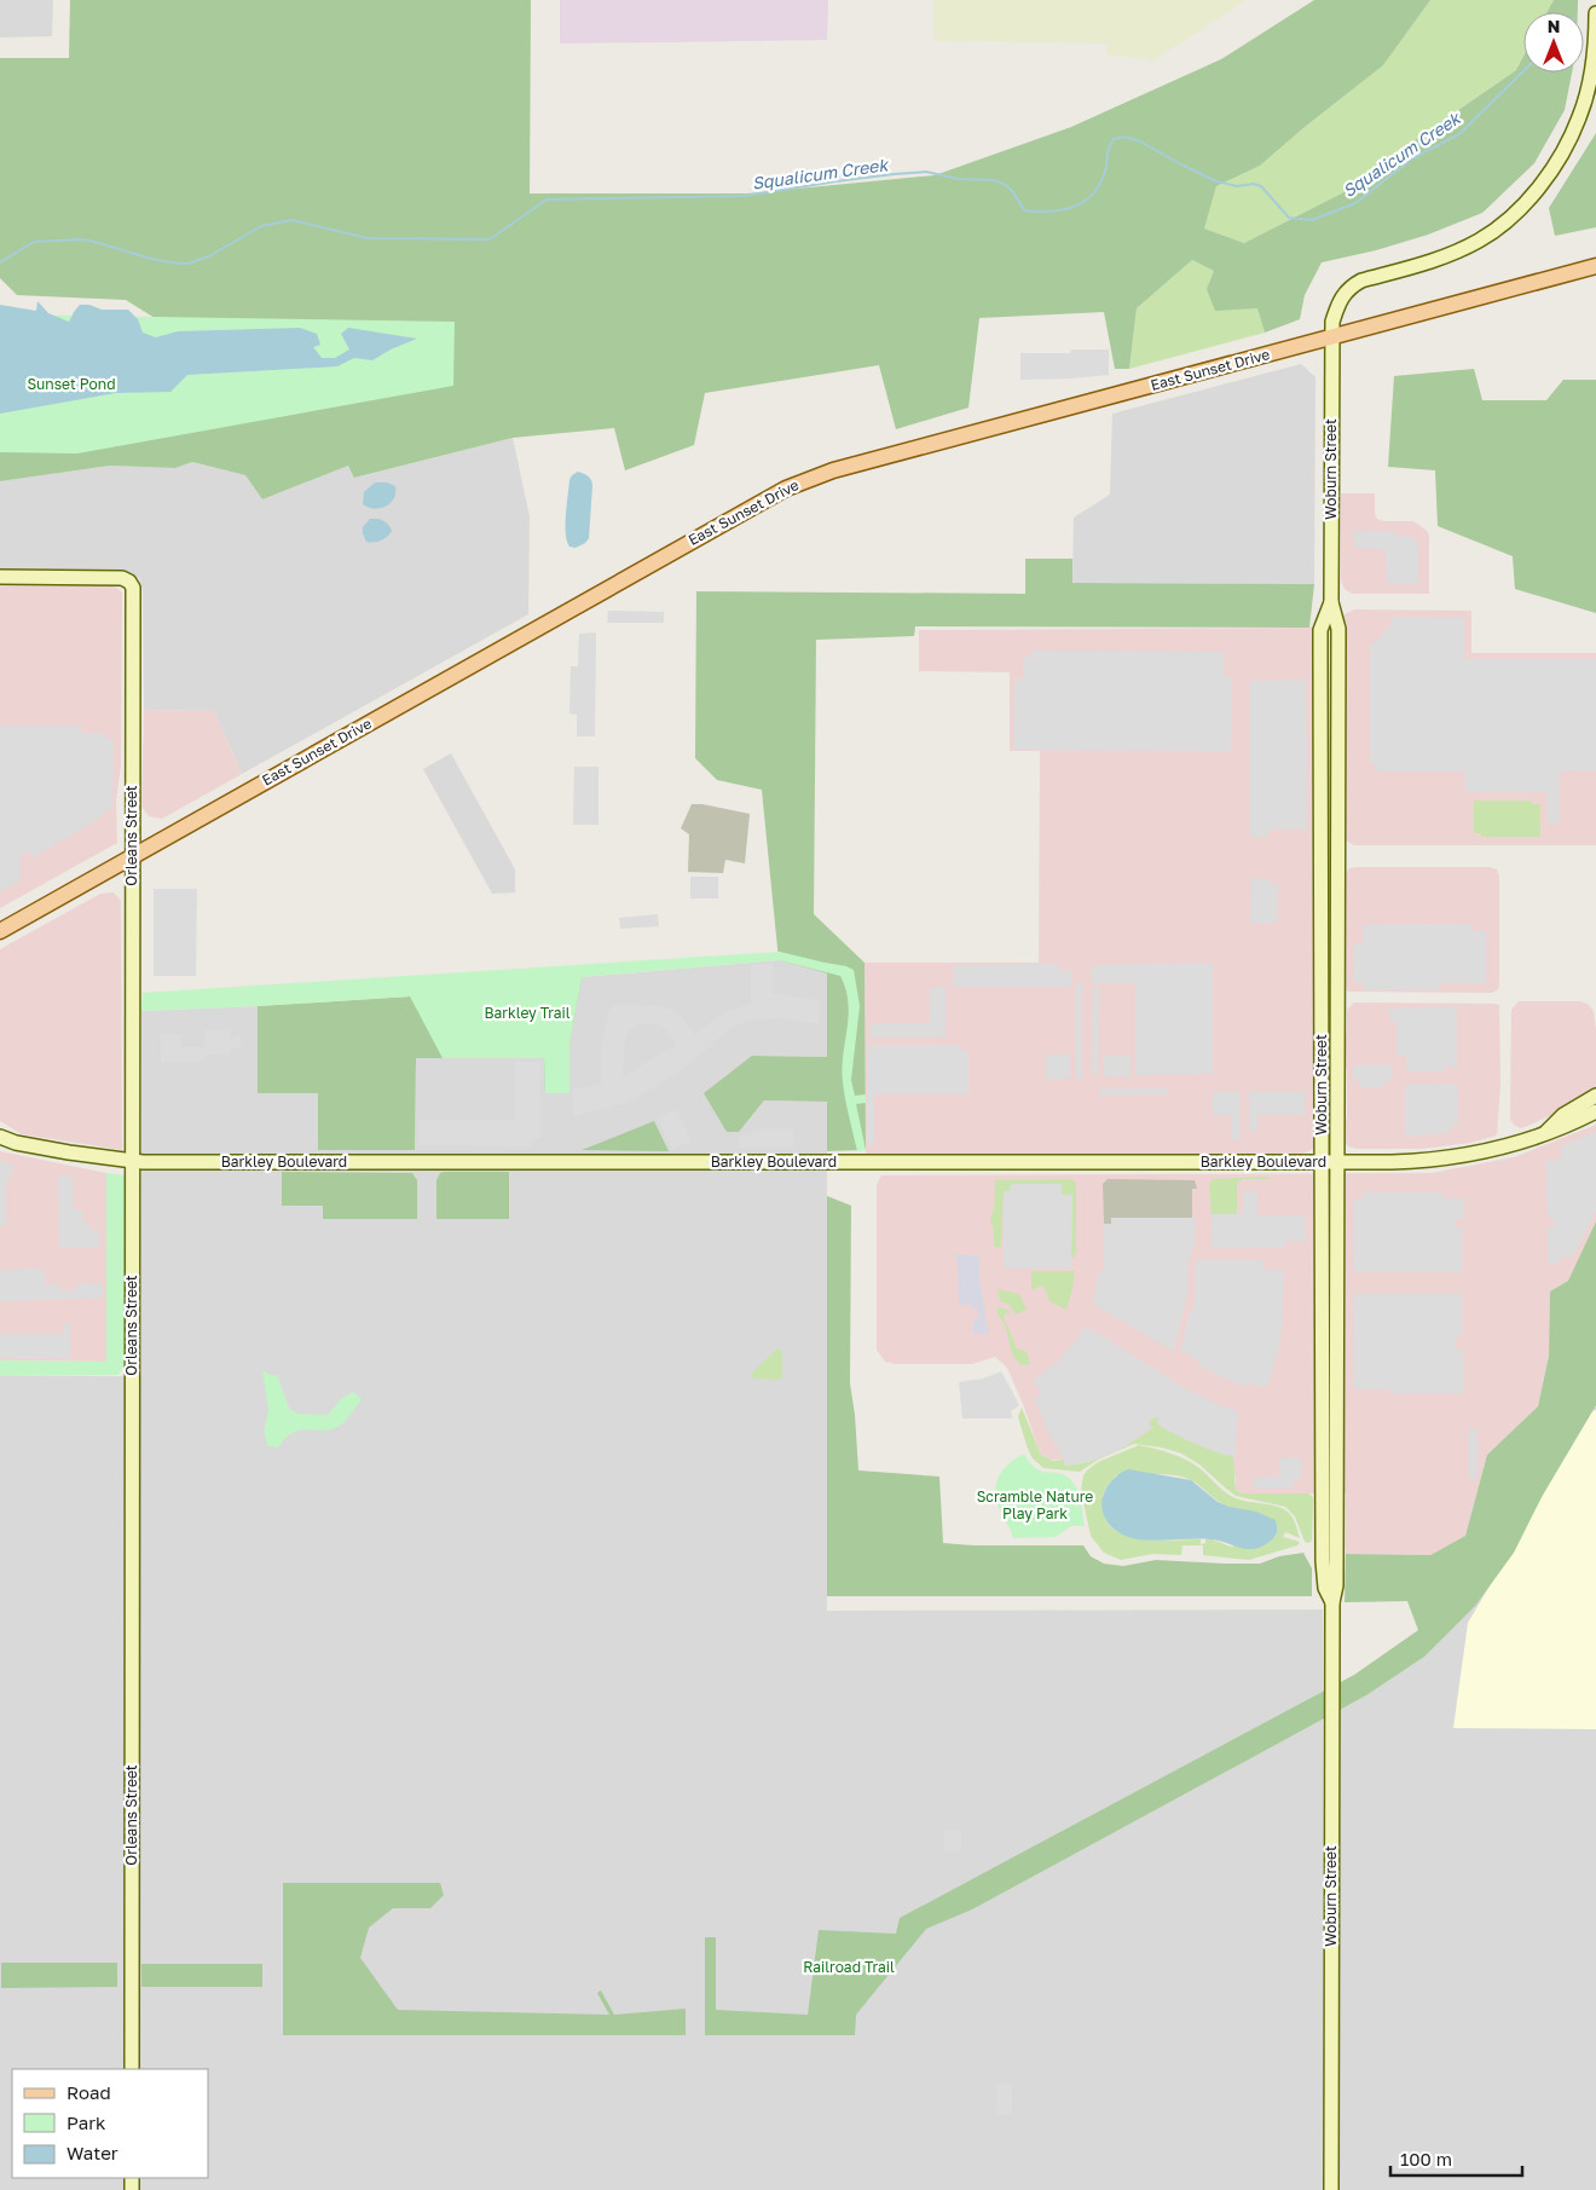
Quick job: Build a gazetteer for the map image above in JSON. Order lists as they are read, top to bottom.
{
  "streets": {
    "main road": [
      "East Sunset Drive",
      "Woburn Street",
      "Orleans Street",
      "Barkley Boulevard"
    ]
  },
  "crossings": [
    ["East Sunset Drive", "Woburn Street"],
    ["East Sunset Drive", "Orleans Street"],
    ["Woburn Street", "Barkley Boulevard"],
    ["Orleans Street", "Barkley Boulevard"]
  ],
  "water": ["Squalicum Creek"],
  "parks": [
    "Sunset Pond",
    "Barkley Trail",
    "Scramble Nature Play Park",
    "Railroad Trail"
  ],
  "legend": ["Road", "Park", "Water"],
  "scale_bar": "100 m",
  "north": "top"
}
